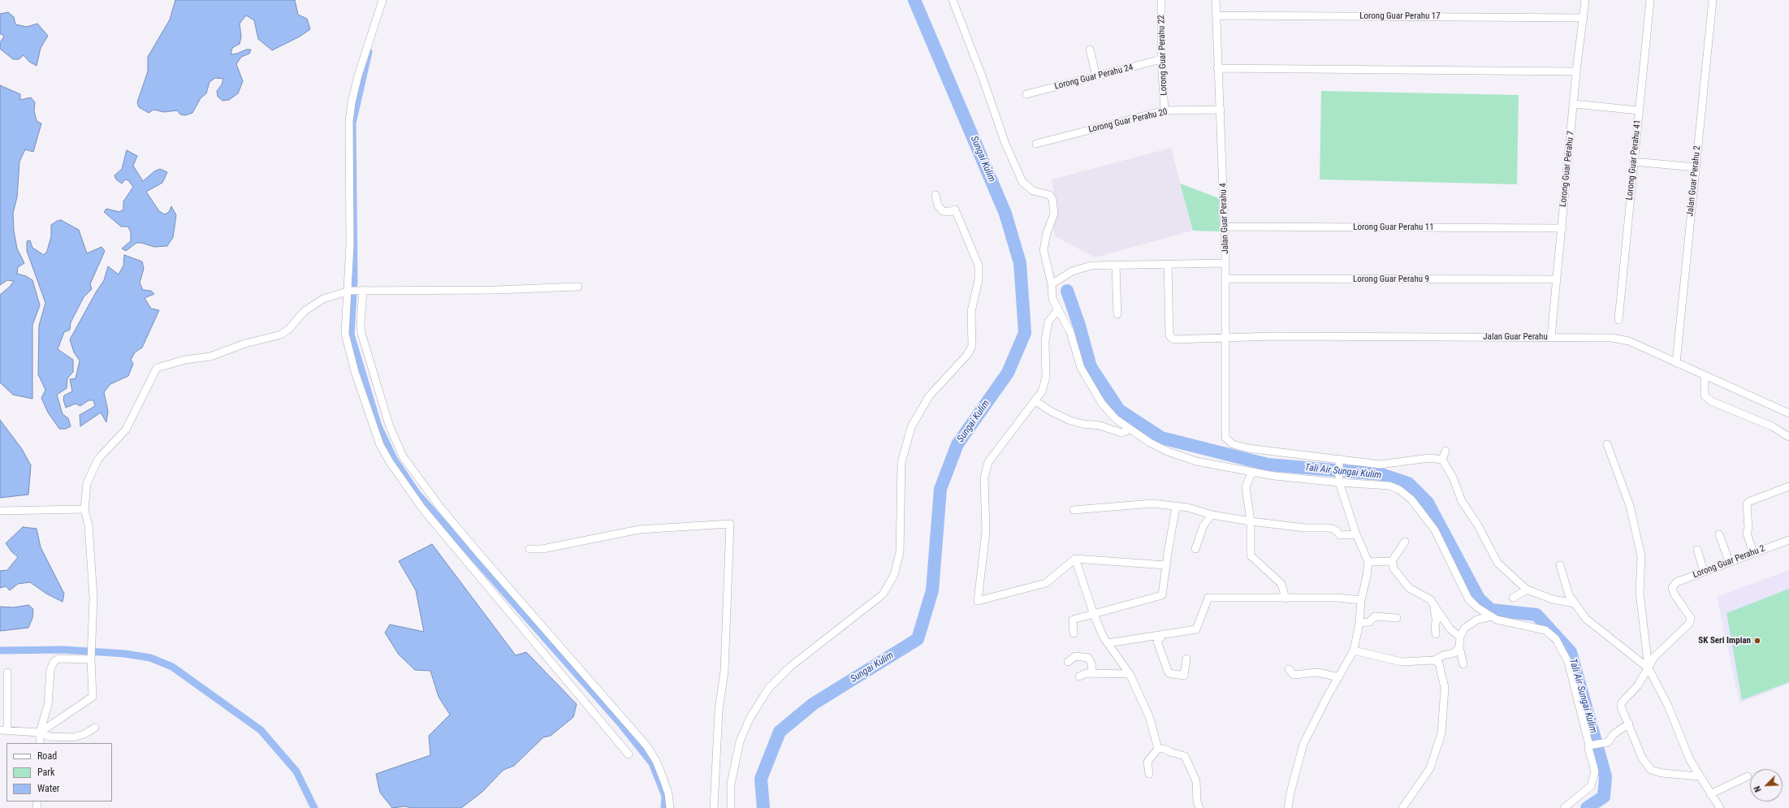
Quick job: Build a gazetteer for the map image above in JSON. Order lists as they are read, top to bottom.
{
  "streets": {
    "street": [
      "Lorong Guar Perahu 17",
      "Lorong Guar Perahu 22",
      "Lorong Guar Perahu 24",
      "Lorong Guar Perahu 20",
      "Lorong Guar Perahu 41",
      "Lorong Guar Perahu 7",
      "Jalan Guar Perahu 2",
      "Jalan Guar Perahu 4",
      "Lorong Guar Perahu 11",
      "Lorong Guar Perahu 9",
      "Jalan Guar Perahu",
      "Lorong Guar Perahu 2"
    ]
  },
  "crossings": [
    ["Lorong Guar Perahu 17", "Lorong Guar Perahu 7"],
    ["Lorong Guar Perahu 17", "Jalan Guar Perahu 4"],
    ["Lorong Guar Perahu 22", "Lorong Guar Perahu 24"],
    ["Lorong Guar Perahu 22", "Lorong Guar Perahu 20"],
    ["Lorong Guar Perahu 20", "Jalan Guar Perahu 4"],
    ["Lorong Guar Perahu 7", "Lorong Guar Perahu 11"],
    ["Lorong Guar Perahu 7", "Lorong Guar Perahu 9"],
    ["Lorong Guar Perahu 7", "Jalan Guar Perahu"],
    ["Jalan Guar Perahu 2", "Jalan Guar Perahu"],
    ["Jalan Guar Perahu 4", "Lorong Guar Perahu 11"],
    ["Jalan Guar Perahu 4", "Lorong Guar Perahu 9"],
    ["Jalan Guar Perahu 4", "Jalan Guar Perahu"]
  ],
  "water": ["Sungai Kulim", "Tali Air Sungai Kulim"],
  "places": ["SK Seri Impian"],
  "legend": ["Road", "Park", "Water"],
  "north": "bottom left"
}
